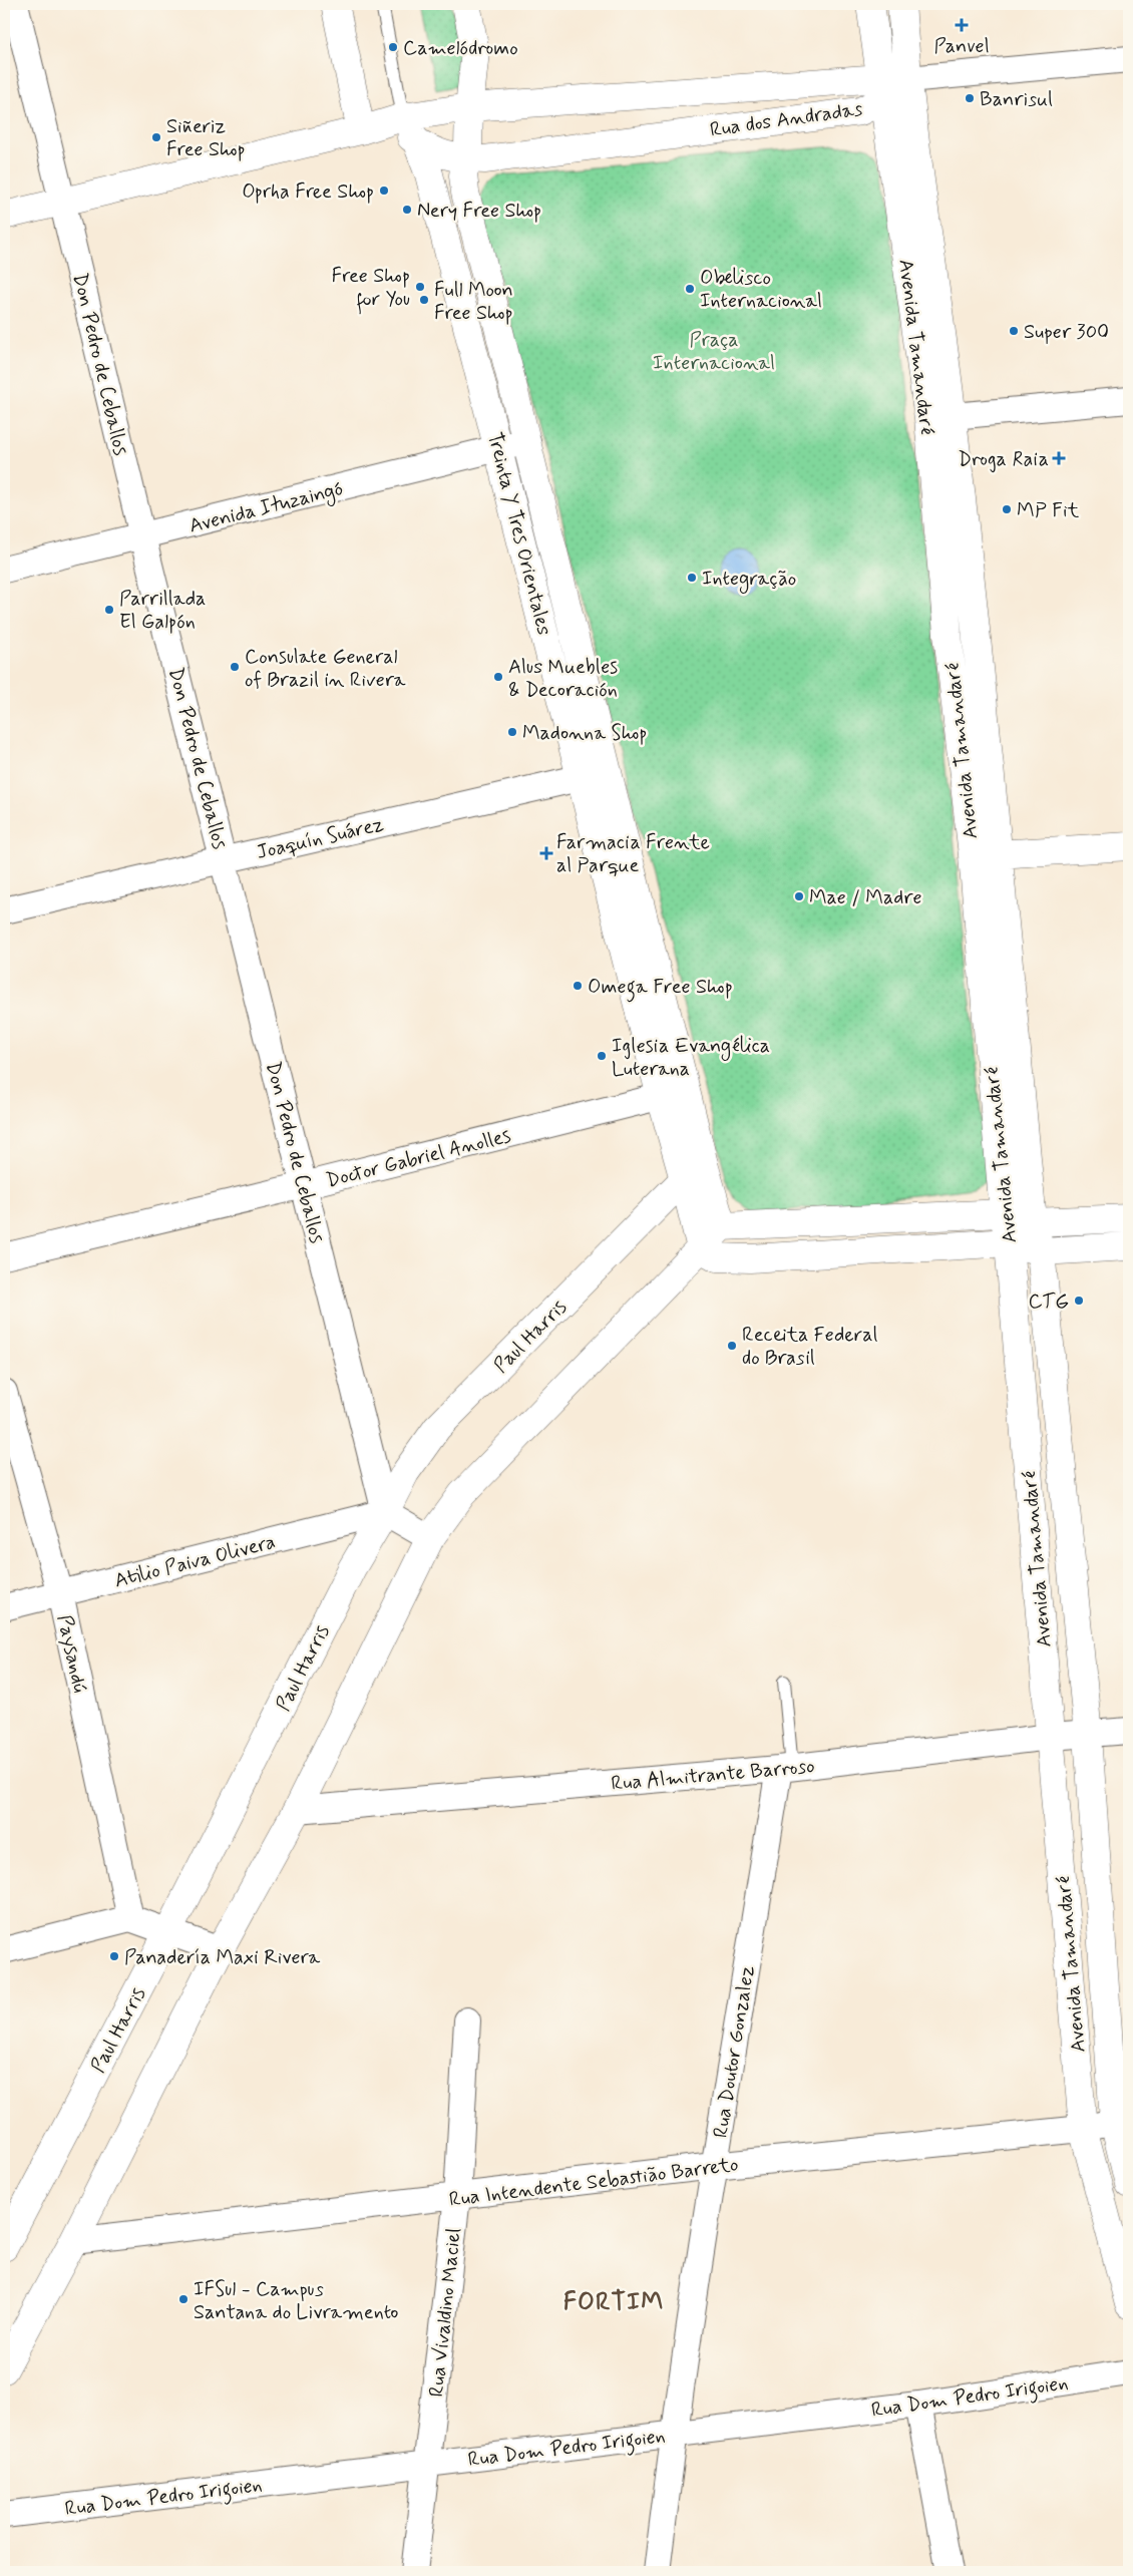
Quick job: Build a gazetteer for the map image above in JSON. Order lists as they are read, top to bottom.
{
  "streets": {
    "main road": [
      "Rua dos Andradas",
      "Avenida Tamandaré",
      "Treinta Y Tres Orientales",
      "Paul Harris"
    ],
    "street": [
      "Don Pedro de Ceballos",
      "Avenida Ituzaingó",
      "Joaquín Suárez",
      "Doctor Gabriel Anolles",
      "Atilio Paiva Olivera",
      "Paysandú",
      "Rua Almitrante Barroso",
      "Rua Doutor Gonzalez",
      "Rua Intendente Sebastião Barreto",
      "Rua Vivaldino Maciel",
      "Rua Dom Pedro Irigoien"
    ]
  },
  "crossings": [
    ["Rua dos Andradas", "Avenida Tamandaré"],
    ["Rua dos Andradas", "Don Pedro de Ceballos"],
    ["Rua dos Andradas", "Treinta Y Tres Orientales"],
    ["Avenida Tamandaré", "Rua Almitrante Barroso"],
    ["Avenida Tamandaré", "Rua Intendente Sebastião Barreto"],
    ["Don Pedro de Ceballos", "Avenida Ituzaingó"],
    ["Don Pedro de Ceballos", "Joaquín Suárez"],
    ["Don Pedro de Ceballos", "Doctor Gabriel Anolles"],
    ["Don Pedro de Ceballos", "Paul Harris"],
    ["Don Pedro de Ceballos", "Atilio Paiva Olivera"],
    ["Avenida Ituzaingó", "Treinta Y Tres Orientales"],
    ["Treinta Y Tres Orientales", "Joaquín Suárez"],
    ["Treinta Y Tres Orientales", "Doctor Gabriel Anolles"],
    ["Treinta Y Tres Orientales", "Paul Harris"],
    ["Paul Harris", "Atilio Paiva Olivera"],
    ["Atilio Paiva Olivera", "Paysandú"],
    ["Rua Almitrante Barroso", "Rua Doutor Gonzalez"],
    ["Rua Doutor Gonzalez", "Rua Intendente Sebastião Barreto"],
    ["Rua Doutor Gonzalez", "Rua Dom Pedro Irigoien"],
    ["Rua Intendente Sebastião Barreto", "Rua Vivaldino Maciel"],
    ["Rua Vivaldino Maciel", "Rua Dom Pedro Irigoien"]
  ],
  "districts": ["FORTIM"],
  "parks": ["Praça Internacional"],
  "places": {
    "health": ["Panvel", "Droga Raia", "Farmacia Frente al Parque"],
    "other": [
      "Camelódromo",
      "Banrisul",
      "Siñeriz Free Shop",
      "Oprha Free Shop",
      "Nery Free Shop",
      "Free Shop for You",
      "Obelisco Internacional",
      "Full Moon Free Shop",
      "Super 300",
      "MP Fit",
      "Integração",
      "Parrillada El Galpón",
      "Consulate General of Brazil in Rivera",
      "Alus Muebles & Decoración",
      "Madonna Shop",
      "Mae / Madre",
      "Omega Free Shop",
      "Iglesia Evangélica Luterana",
      "CTG",
      "Receita Federal do Brasil",
      "Panadería Maxi Rivera",
      "IFSul - Campus Santana do Livramento"
    ]
  }
}
